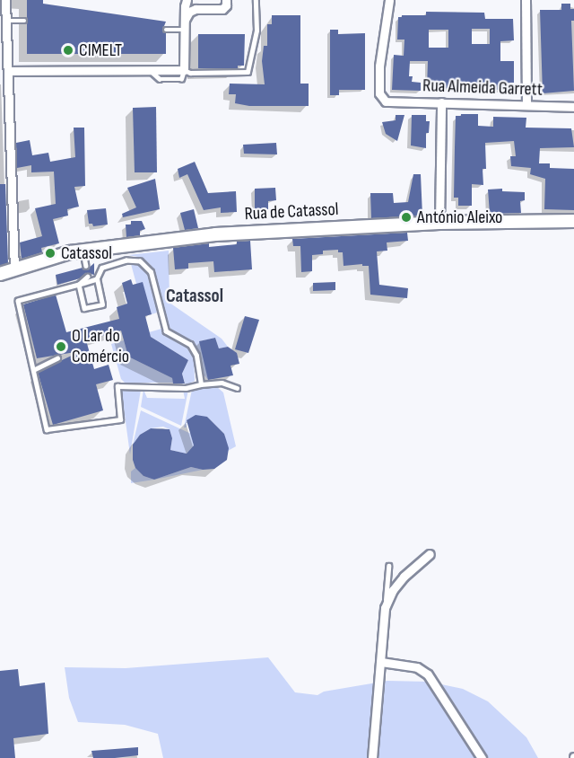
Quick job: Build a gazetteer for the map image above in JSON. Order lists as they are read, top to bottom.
{
  "streets": {
    "main road": ["Rua de Catassol"],
    "street": ["Rua Almeida Garrett"]
  },
  "districts": ["Catassol"],
  "places": [
    "CIMELT",
    "António Aleixo",
    "Catassol",
    "O Lar do Comércio"
  ]
}
